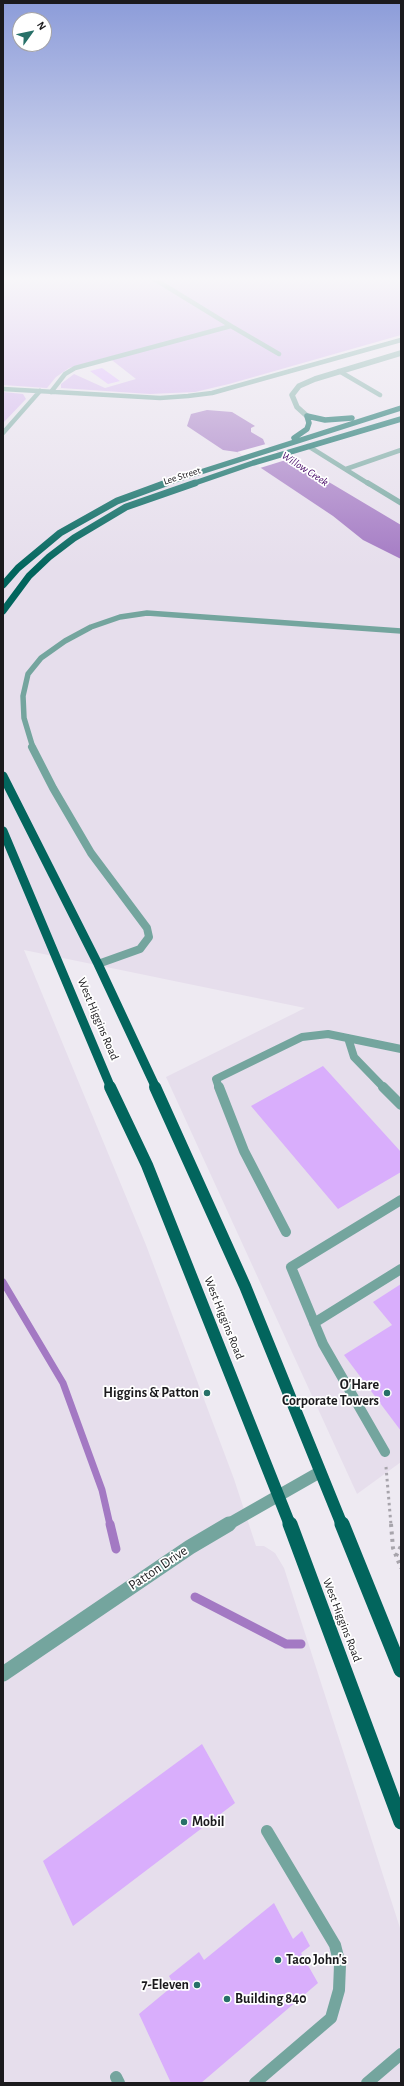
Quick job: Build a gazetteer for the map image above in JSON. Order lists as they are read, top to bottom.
{
  "streets": {
    "main road": ["Lee Street", "West Higgins Road"],
    "street": ["Patton Drive"]
  },
  "crossings": [
    ["West Higgins Road", "Patton Drive"]
  ],
  "water": ["Willow Creek"],
  "places": [
    "Higgins & Patton",
    "O'Hare Corporate Towers",
    "Mobil",
    "Taco John's",
    "7-Eleven",
    "Building 840"
  ],
  "north": "top right"
}
